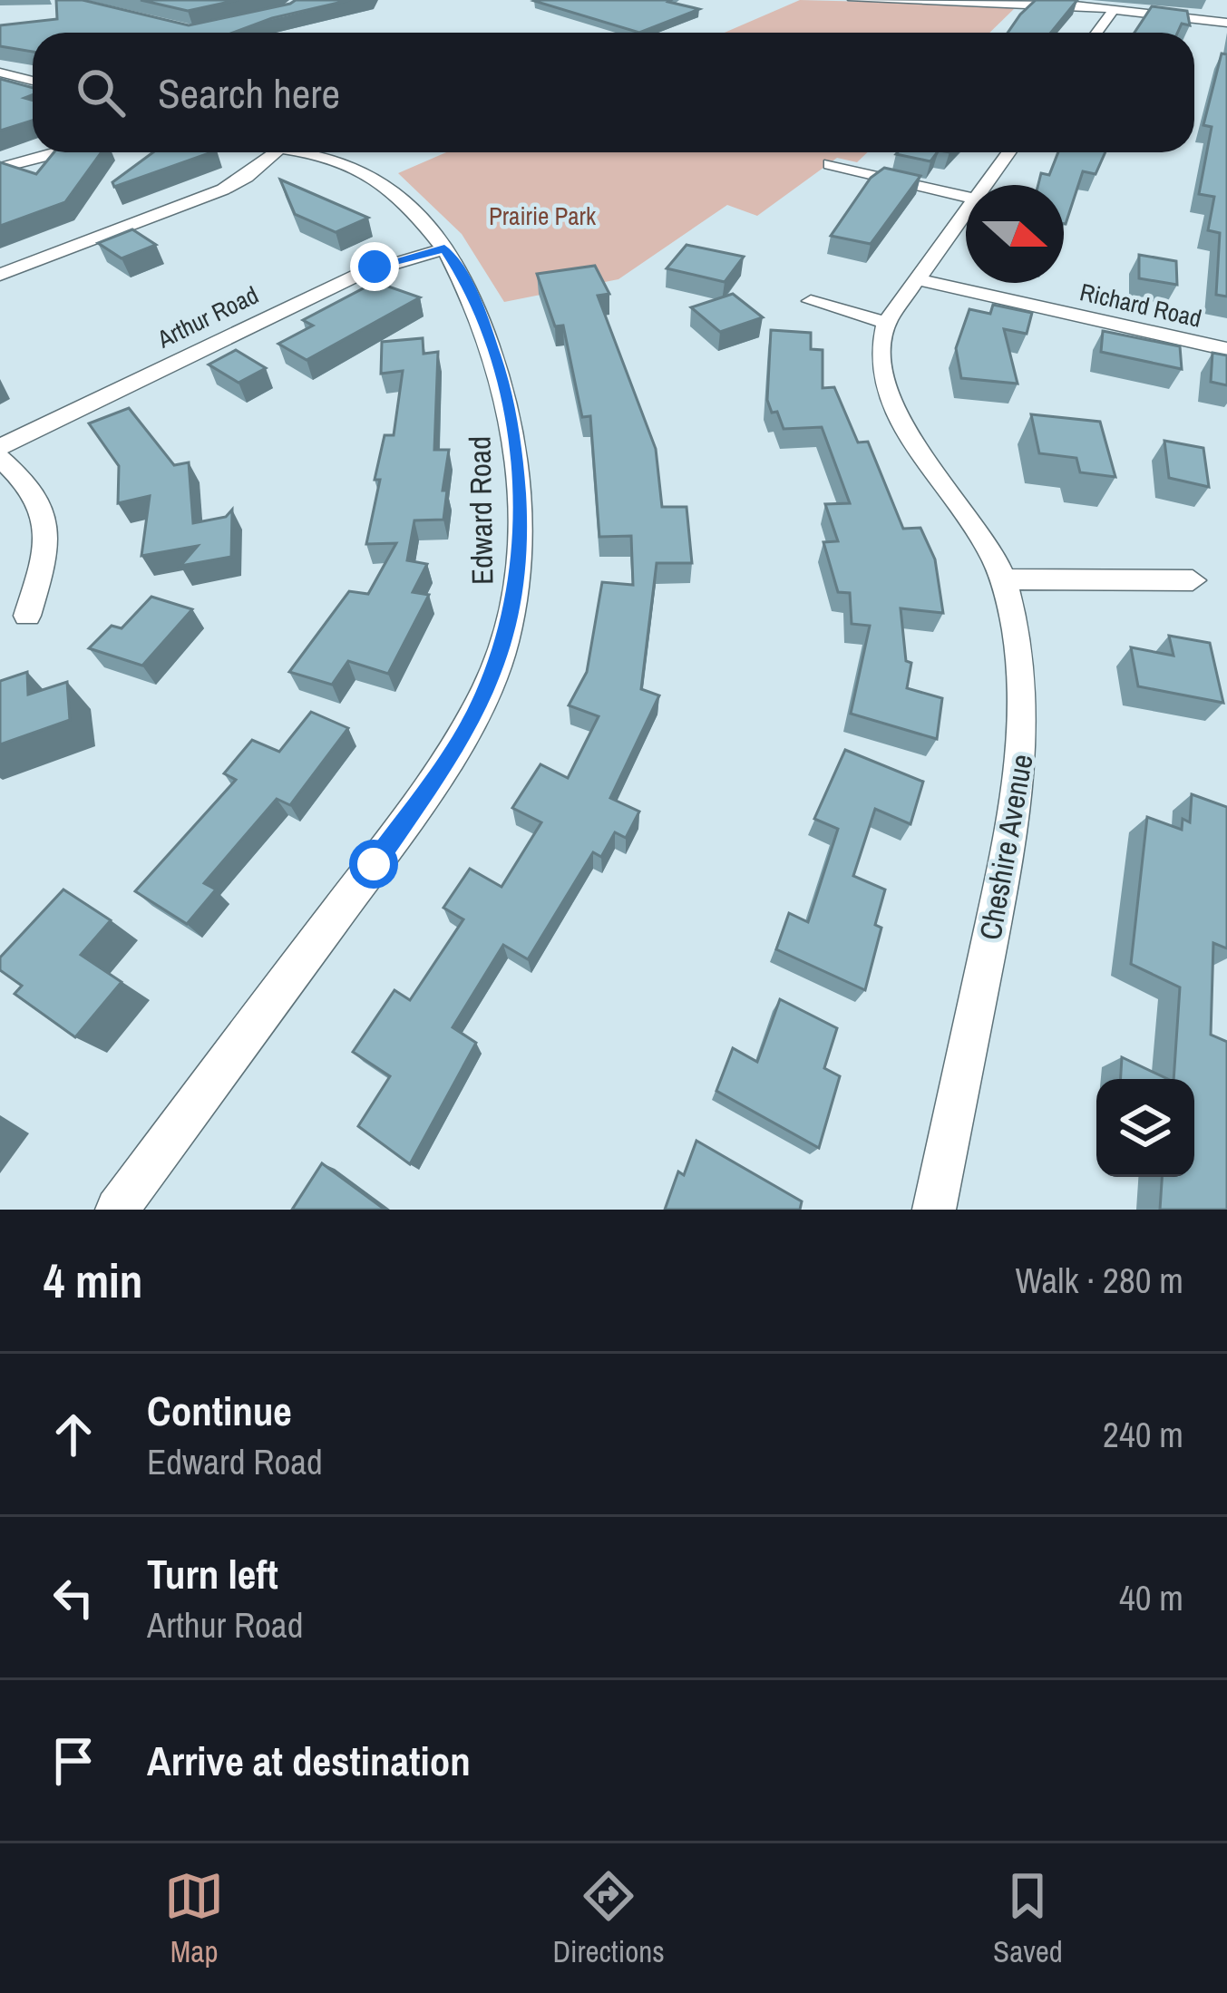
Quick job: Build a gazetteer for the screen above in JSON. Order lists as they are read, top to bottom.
{
  "streets": {
    "street": [
      "Richard Road",
      "Arthur Road",
      "Edward Road",
      "Cheshire Avenue"
    ]
  },
  "crossings": [
    ["Arthur Road", "Edward Road"]
  ],
  "parks": ["Prairie Park"],
  "north": "right",
  "page": {
    "search": "Search here",
    "heading": ["4 min", "Walk · 280 m"],
    "list": [
      ["Continue", "Edward Road", "240 m"],
      ["Turn left", "Arthur Road", "40 m"],
      "Arrive at destination"
    ],
    "nav": ["Map", "Directions", "Saved"]
  }
}
